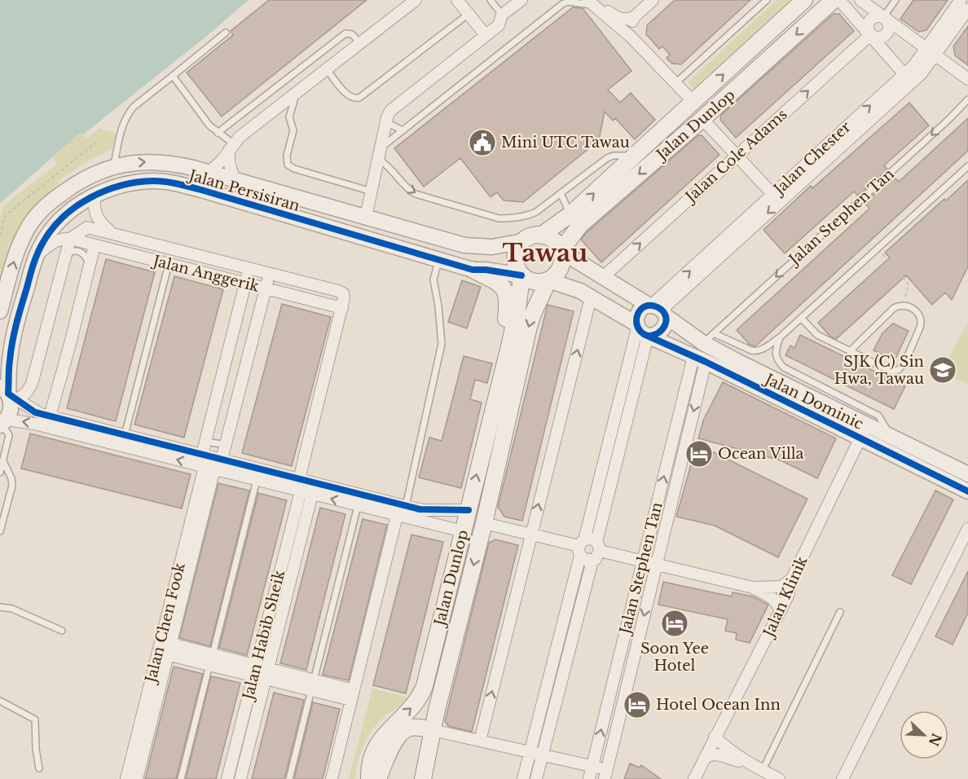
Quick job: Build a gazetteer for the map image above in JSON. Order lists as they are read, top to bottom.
{
  "streets": {
    "main road": ["Jalan Dunlop"],
    "street": [
      "Jalan Cole Adams",
      "Jalan Chester",
      "Jalan Persisiran",
      "Jalan Stephen Tan",
      "Jalan Anggerik",
      "Jalan Dominic",
      "Jalan Klinik",
      "Jalan Chen Fook",
      "Jalan Habib Sheik"
    ]
  },
  "crossings": [
    ["Jalan Dunlop", "Jalan Persisiran"],
    ["Jalan Dunlop", "Jalan Dominic"],
    ["Jalan Cole Adams", "Jalan Dominic"],
    ["Jalan Chester", "Jalan Dominic"],
    ["Jalan Persisiran", "Jalan Anggerik"],
    ["Jalan Persisiran", "Jalan Dominic"],
    ["Jalan Stephen Tan", "Jalan Dominic"],
    ["Jalan Dominic", "Jalan Klinik"]
  ],
  "one_way": ["Jalan Cole Adams"],
  "districts": ["Tawau"],
  "places": {
    "public building": ["Mini UTC Tawau"],
    "school or university": ["SJK (C) Sin Hwa, Tawau"],
    "hotel": ["Ocean Villa", "Soon Yee Hotel", "Hotel Ocean Inn"]
  },
  "north": "bottom right"
}
